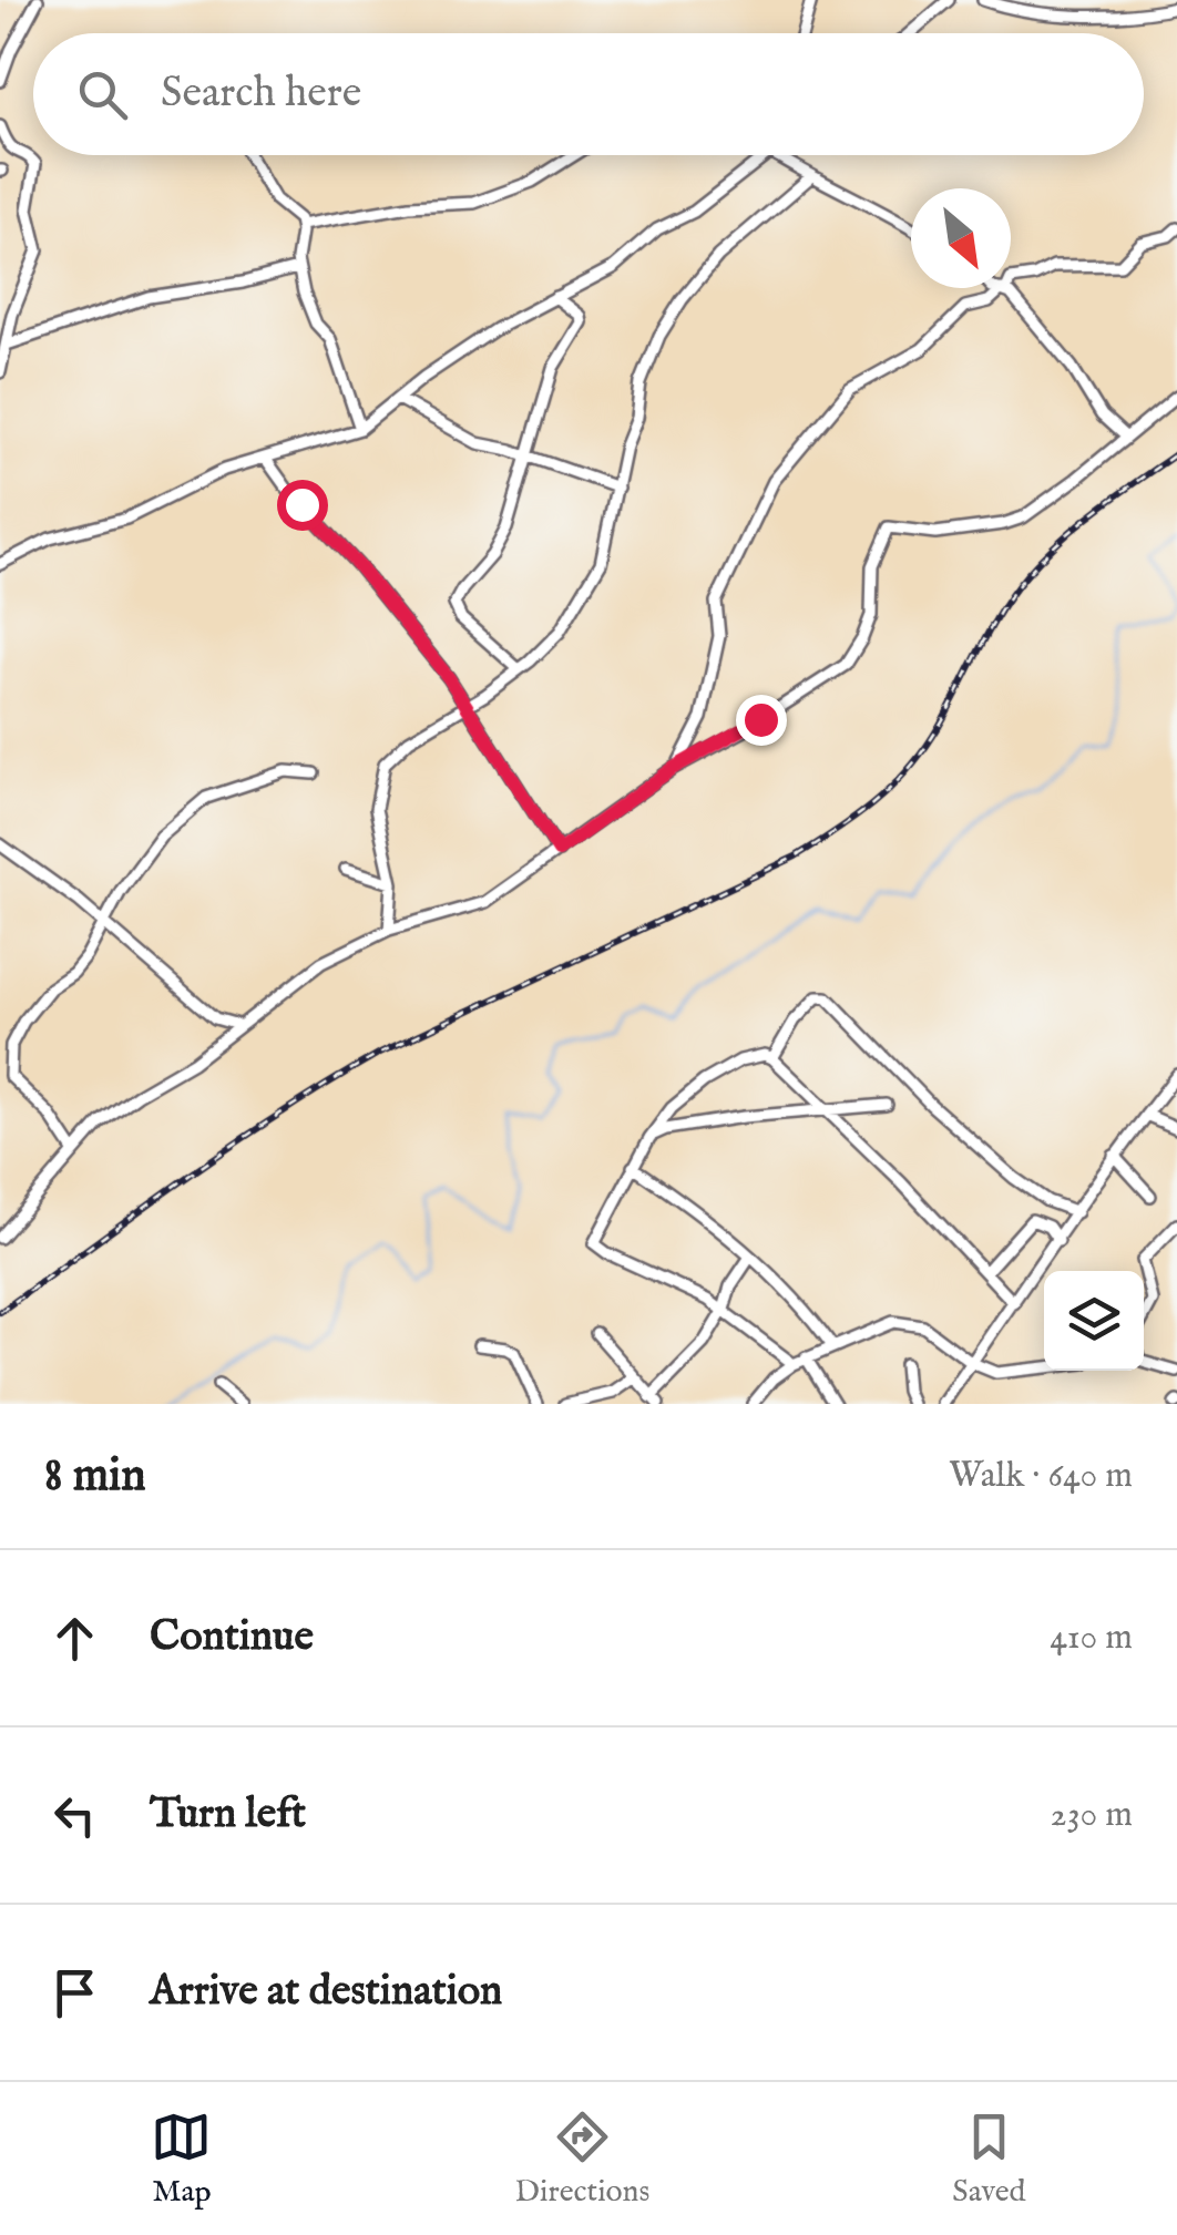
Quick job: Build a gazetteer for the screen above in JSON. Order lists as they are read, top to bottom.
{
  "north": "bottom right",
  "page": {
    "search": "Search here",
    "heading": ["8 min", "Walk · 640 m"],
    "list": [
      ["Continue", "410 m"],
      ["Turn left", "230 m"],
      "Arrive at destination"
    ],
    "nav": ["Map", "Directions", "Saved"]
  }
}
